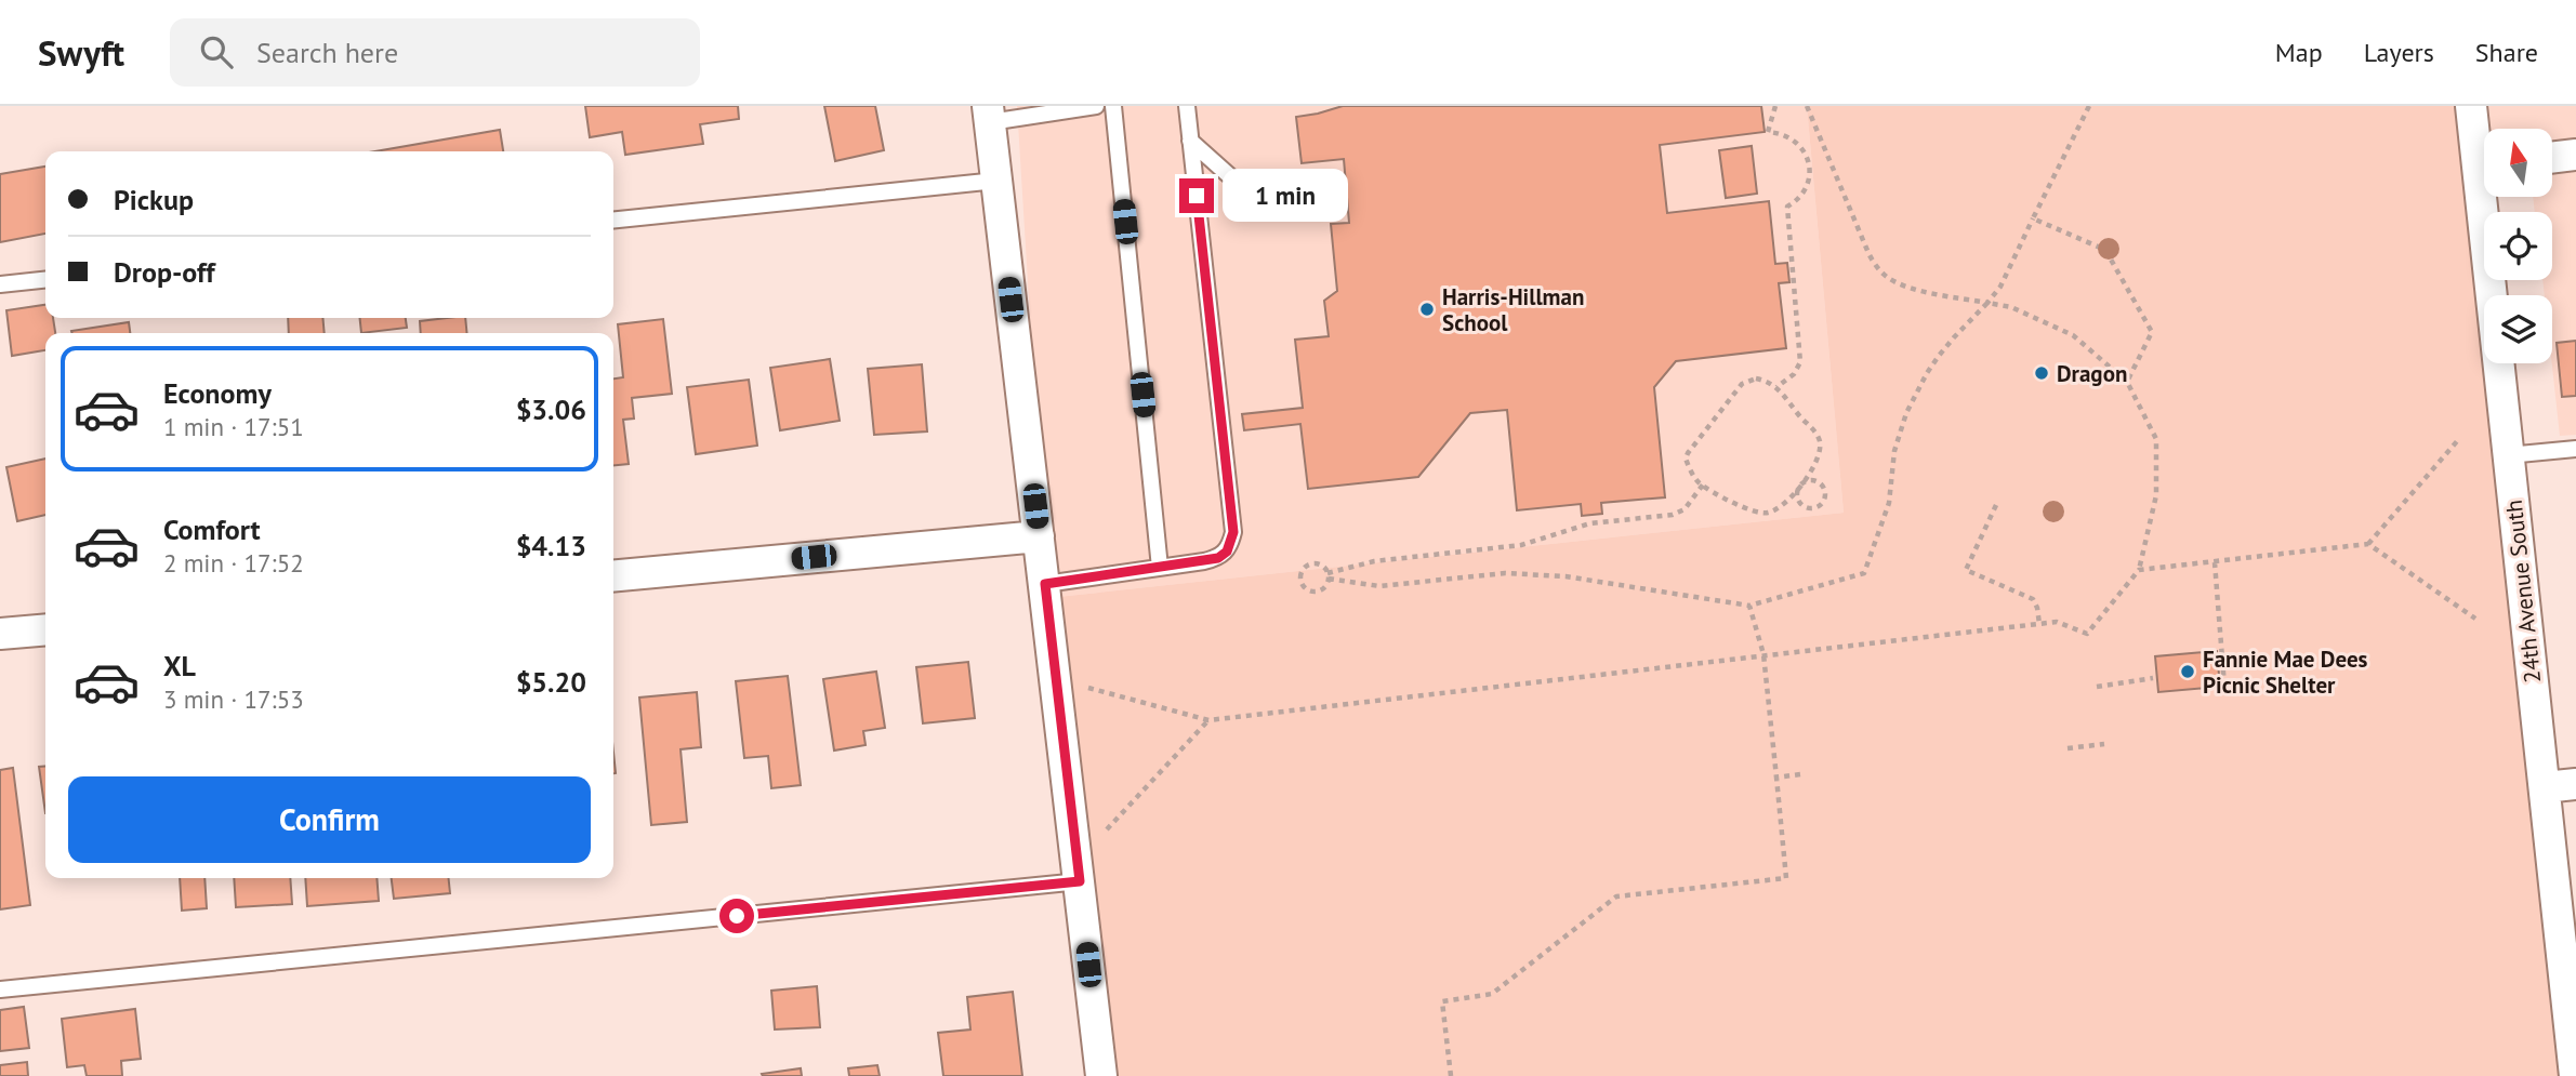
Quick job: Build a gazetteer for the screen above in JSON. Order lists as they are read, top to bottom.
{
  "streets": {
    "street": ["24th Avenue South"]
  },
  "places": ["Harris-Hillman School", "Dragon", "Fannie Mae Dees Picnic Shelter"],
  "north": "top",
  "page": {
    "header": "Swyft",
    "search": "Search here",
    "nav": ["Map", "Layers", "Share"],
    "banner": ["Pickup", "Drop-off"],
    "bubble": "1 min",
    "list": [
      {
        "name": "Economy",
        "note": "1 min · 17:51",
        "value": "$3.06"
      },
      {
        "name": "Comfort",
        "note": "2 min · 17:52",
        "value": "$4.13"
      },
      {
        "name": "XL",
        "note": "3 min · 17:53",
        "value": "$5.20"
      }
    ],
    "buttons": "Confirm"
  }
}
